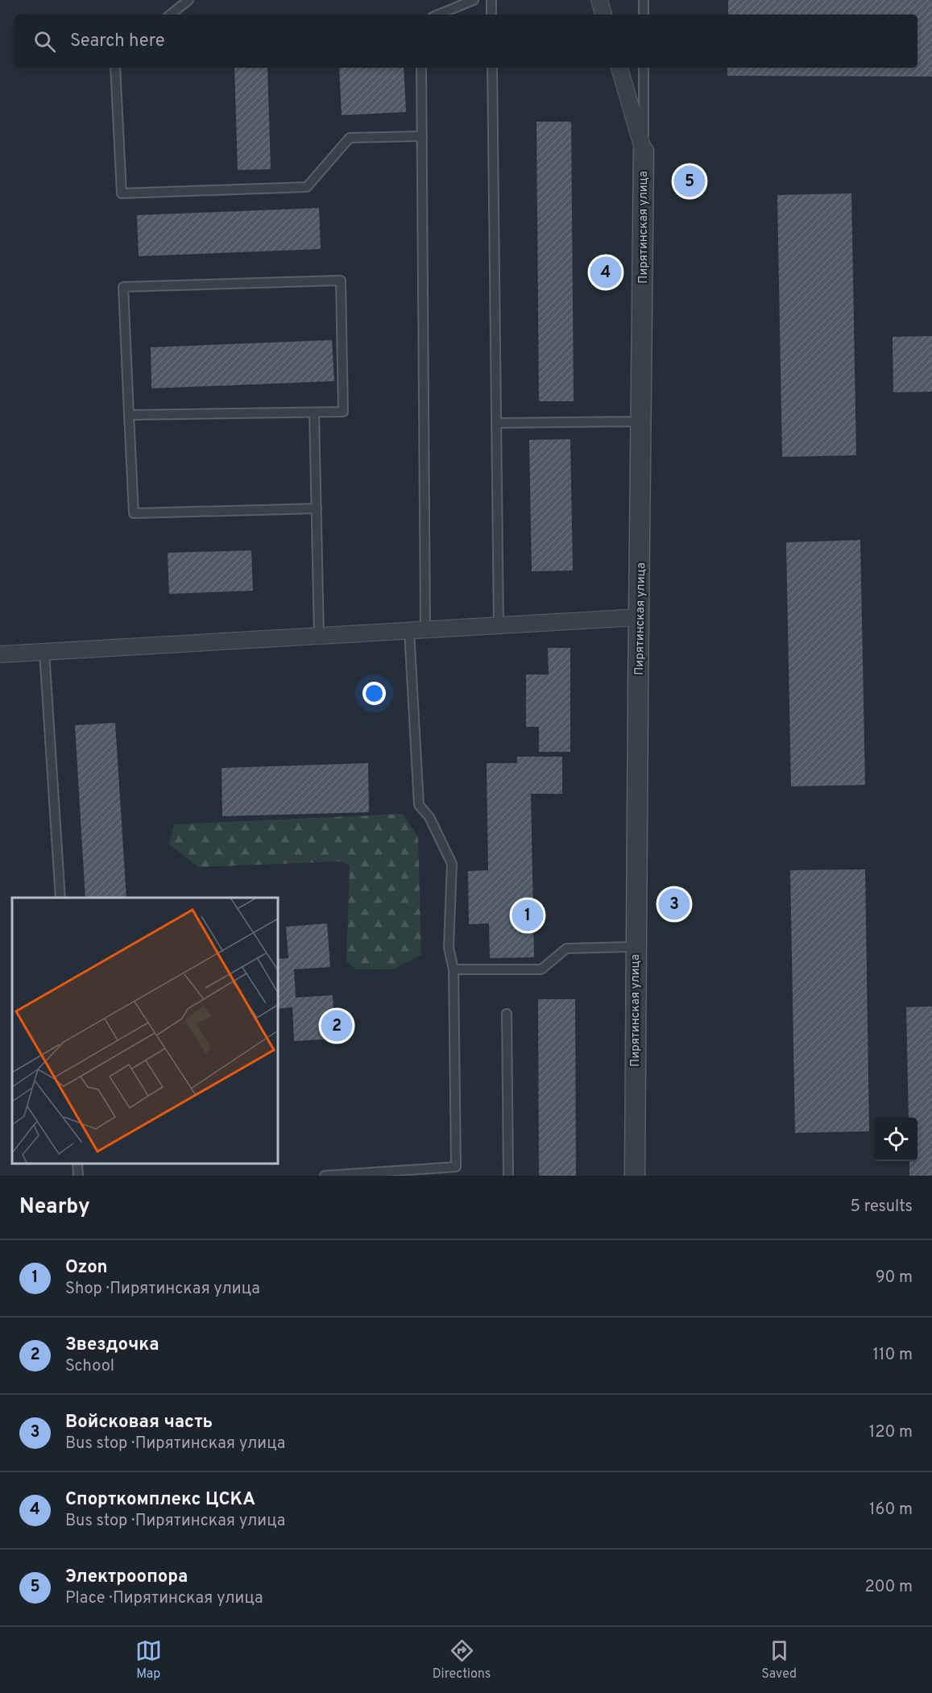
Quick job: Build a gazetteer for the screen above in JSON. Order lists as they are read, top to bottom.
{
  "streets": {
    "street": ["Пирятинская улица"]
  },
  "page": {
    "search": "Search here",
    "pins": [
      "5",
      "4",
      "3",
      "1",
      "2"
    ],
    "heading": ["Nearby", "5 results"],
    "list": [
      {
        "mark": "1",
        "name": "Ozon",
        "note": "Shop · Пирятинская улица",
        "value": "90 m"
      },
      {
        "mark": "2",
        "name": "Звездочка",
        "note": "School",
        "value": "110 m"
      },
      {
        "mark": "3",
        "name": "Войсковая часть",
        "note": "Bus stop · Пирятинская улица",
        "value": "120 m"
      },
      {
        "mark": "4",
        "name": "Спорткомплекс ЦСКА",
        "note": "Bus stop · Пирятинская улица",
        "value": "160 m"
      },
      {
        "mark": "5",
        "name": "Электроопора",
        "note": "Place · Пирятинская улица",
        "value": "200 m"
      }
    ],
    "nav": ["Map", "Directions", "Saved"]
  }
}
